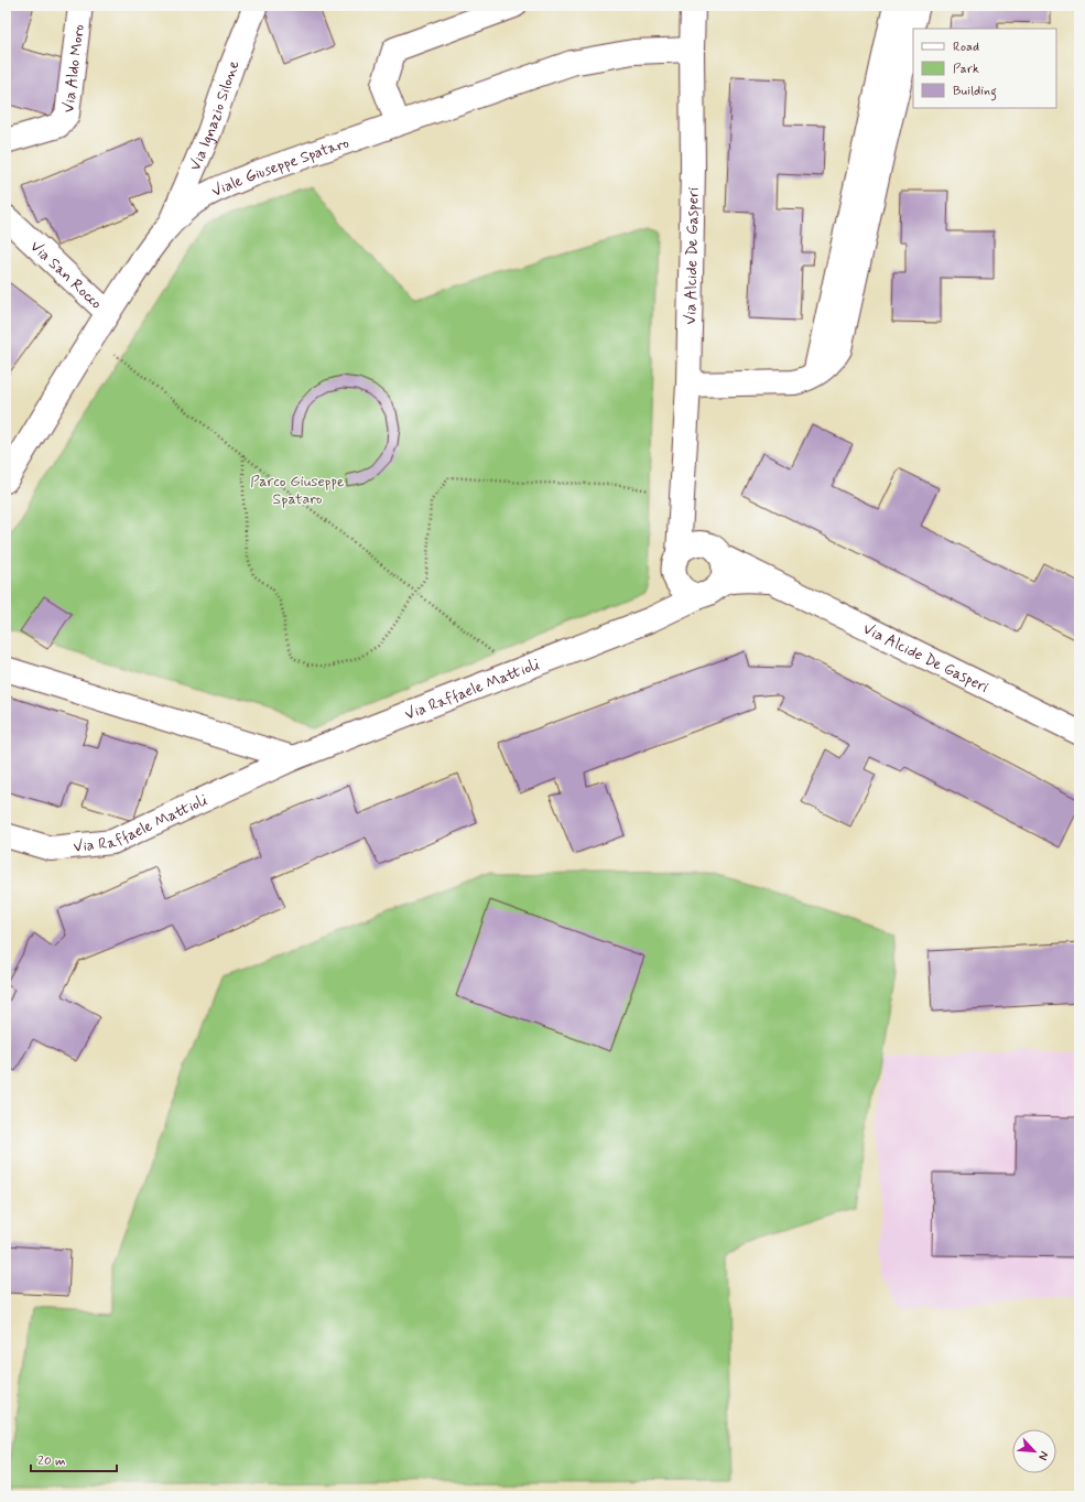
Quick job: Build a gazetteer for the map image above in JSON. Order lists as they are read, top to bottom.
{
  "streets": {
    "street": [
      "Via Aldo Moro",
      "Via Ignazio Silone",
      "Viale Giuseppe Spataro",
      "Via Alcide De Gasperi",
      "Via San Rocco",
      "Via Raffaele Mattioli"
    ]
  },
  "crossings": [
    ["Via Ignazio Silone", "Viale Giuseppe Spataro"],
    ["Viale Giuseppe Spataro", "Via Alcide De Gasperi"],
    ["Viale Giuseppe Spataro", "Via San Rocco"],
    ["Via Alcide De Gasperi", "Via Raffaele Mattioli"]
  ],
  "parks": ["Parco Giuseppe Spataro"],
  "legend": ["Road", "Park", "Building"],
  "scale_bar": "20 m",
  "north": "bottom right"
}
